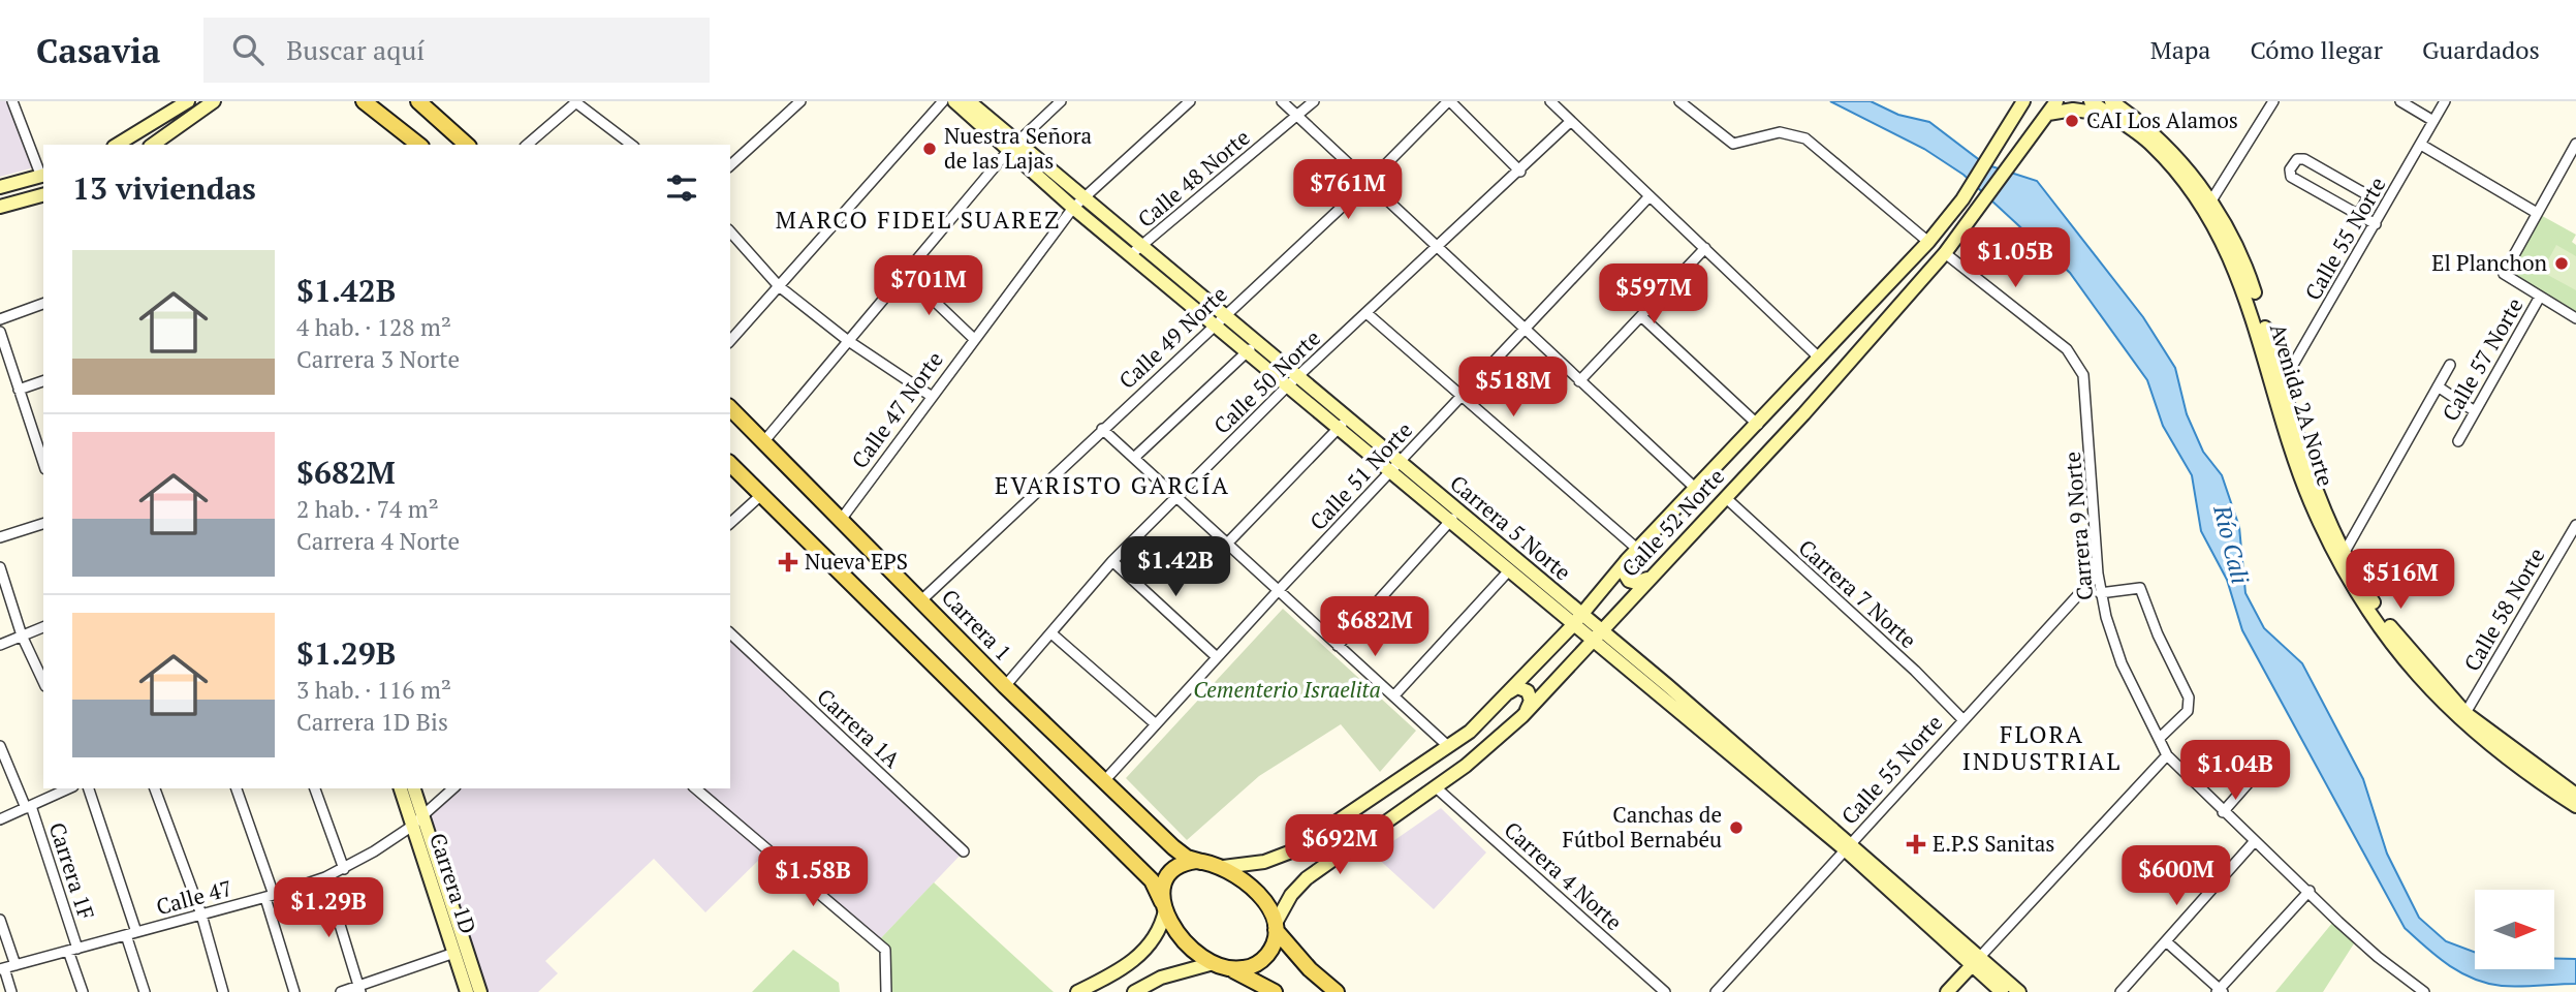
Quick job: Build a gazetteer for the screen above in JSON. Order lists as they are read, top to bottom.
{
  "streets": {
    "main road": [
      "Avenida 2A Norte",
      "Calle 52 Norte",
      "Carrera 5 Norte",
      "Carrera 1",
      "Carrera 1D"
    ],
    "street": [
      "Calle 48 Norte",
      "Calle 55 Norte",
      "Calle 49 Norte",
      "Calle 57 Norte",
      "Calle 50 Norte",
      "Calle 47 Norte",
      "Calle 51 Norte",
      "Carrera 9 Norte",
      "Carrera 7 Norte",
      "Calle 58 Norte",
      "Carrera 1A",
      "Carrera 1F",
      "Carrera 4 Norte",
      "Calle 47"
    ]
  },
  "crossings": [
    ["Calle 48 Norte", "Carrera 5 Norte"],
    ["Calle 55 Norte", "Avenida 2A Norte"],
    ["Calle 55 Norte", "Carrera 9 Norte"],
    ["Calle 55 Norte", "Carrera 5 Norte"],
    ["Calle 55 Norte", "Carrera 7 Norte"],
    ["Calle 49 Norte", "Carrera 5 Norte"],
    ["Calle 49 Norte", "Carrera 1"],
    ["Calle 50 Norte", "Carrera 5 Norte"],
    ["Calle 50 Norte", "Carrera 1"],
    ["Avenida 2A Norte", "Calle 58 Norte"],
    ["Calle 47 Norte", "Carrera 5 Norte"],
    ["Calle 47 Norte", "Carrera 1"],
    ["Calle 51 Norte", "Carrera 5 Norte"],
    ["Calle 51 Norte", "Carrera 1"],
    ["Calle 52 Norte", "Carrera 9 Norte"],
    ["Calle 52 Norte", "Carrera 5 Norte"],
    ["Calle 52 Norte", "Carrera 7 Norte"],
    ["Calle 52 Norte", "Carrera 1"],
    ["Calle 52 Norte", "Carrera 4 Norte"],
    ["Carrera 1F", "Calle 47"],
    ["Carrera 1D", "Calle 47"]
  ],
  "districts": ["MARCO FIDEL SUAREZ", "EVARISTO GARCÍA", "FLORA INDUSTRIAL"],
  "water": ["Río Cali"],
  "parks": ["Cementerio Israelita"],
  "places": {
    "other": [
      "CAI Los Alamos",
      "Nuestra Señora de las Lajas",
      "El Planchon",
      "Canchas de Fútbol Bernabéu"
    ],
    "health": ["Nueva EPS", "E.P.S Sanitas"]
  },
  "north": "right",
  "page": {
    "header": "Casavia",
    "search": "Buscar aquí",
    "nav": ["Mapa", "Cómo llegar", "Guardados"],
    "heading": "13 viviendas",
    "price": [
      "$761M",
      "$1.05B",
      "$701M",
      "$597M",
      "$518M",
      "$1.42B",
      "$516M",
      "$682M",
      "$1.04B",
      "$692M",
      "$600M",
      "$1.58B",
      "$1.29B"
    ],
    "list": [
      {
        "name": "$1.42B",
        "note": "4 hab. · 128 m² · Carrera 3 Norte"
      },
      {
        "name": "$682M",
        "note": "2 hab. · 74 m² · Carrera 4 Norte"
      },
      {
        "name": "$1.29B",
        "note": "3 hab. · 116 m² · Carrera 1D Bis"
      }
    ]
  }
}
